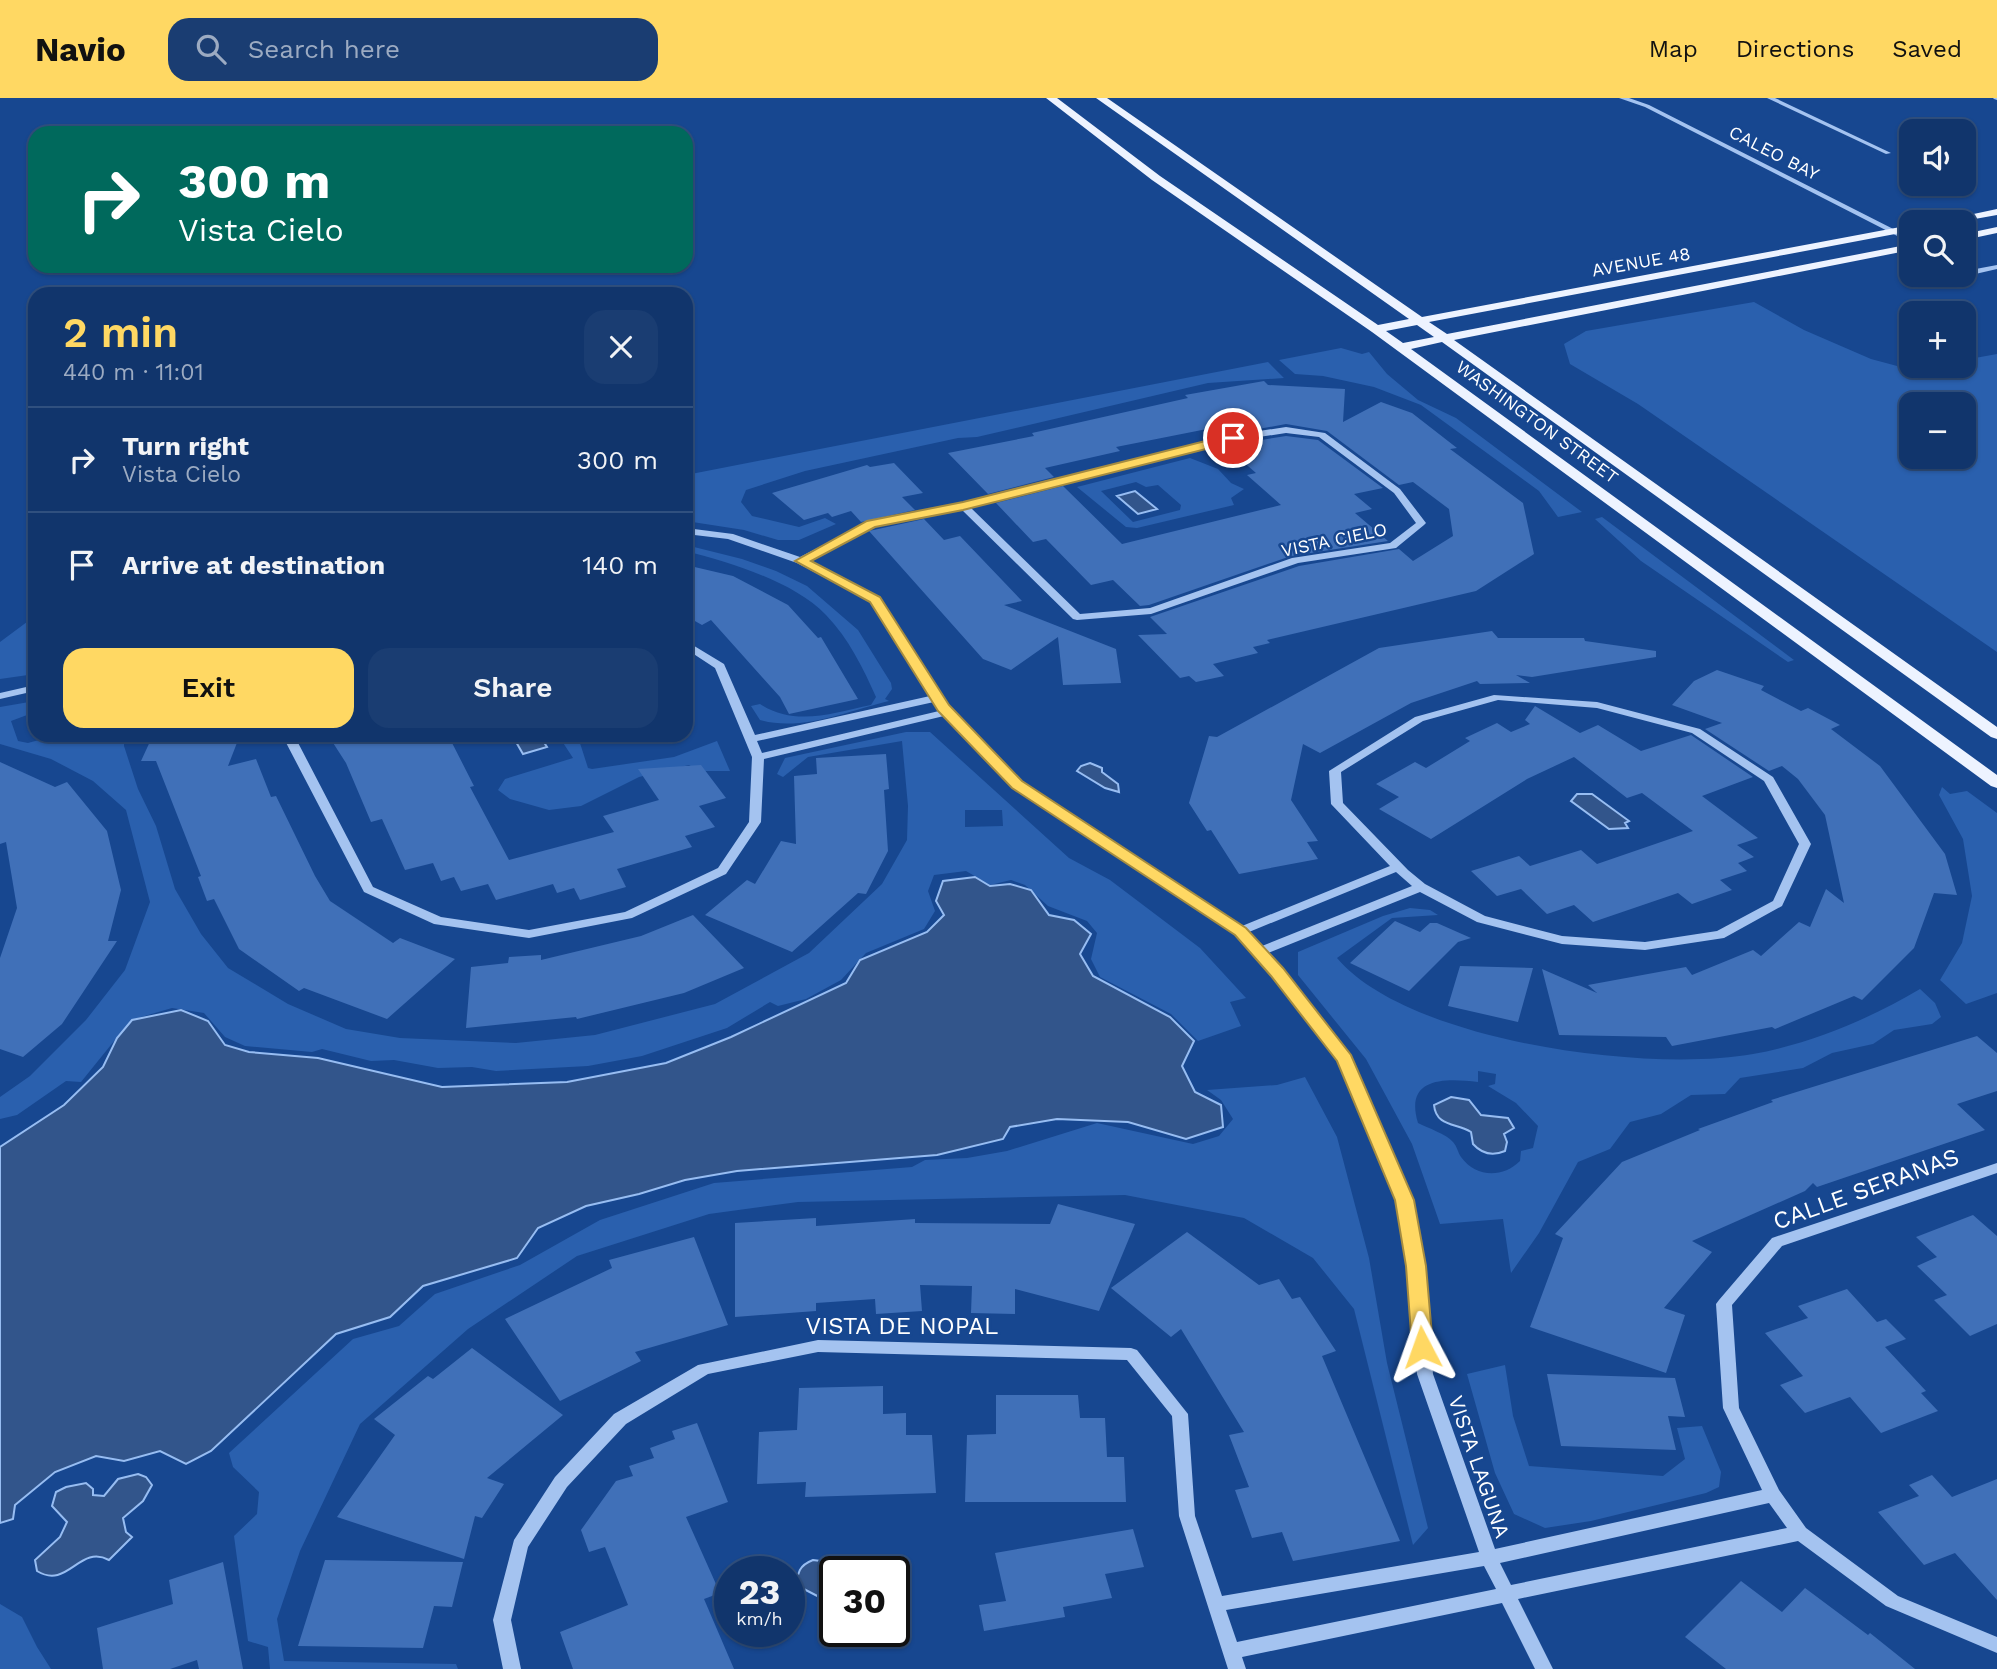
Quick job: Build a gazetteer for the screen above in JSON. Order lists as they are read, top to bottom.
{
  "streets": {
    "main road": ["AVENUE 48", "WASHINGTON STREET"],
    "street": [
      "CALEO BAY",
      "VISTA CIELO",
      "CALLE SERANAS",
      "VISTA DE NOPAL",
      "VISTA LAGUNA"
    ]
  },
  "crossings": [
    ["CALEO BAY", "AVENUE 48"],
    ["AVENUE 48", "WASHINGTON STREET"],
    ["VISTA CIELO", "VISTA LAGUNA"],
    ["VISTA DE NOPAL", "VISTA LAGUNA"]
  ],
  "page": {
    "header": "Navio",
    "search": "Search here",
    "nav": ["Map", "Directions", "Saved"],
    "map_buttons": ["+", "−"],
    "turn": ["300 m", "Vista Cielo"],
    "heading": ["2 min", "440 m · 11:01"],
    "list": [
      {
        "name": "Turn right",
        "note": "Vista Cielo",
        "value": "300 m"
      },
      {
        "name": "Arrive at destination",
        "value": "140 m"
      }
    ],
    "buttons": ["Exit", "Share"],
    "speed": "23 km/h",
    "limit": "30"
  }
}
